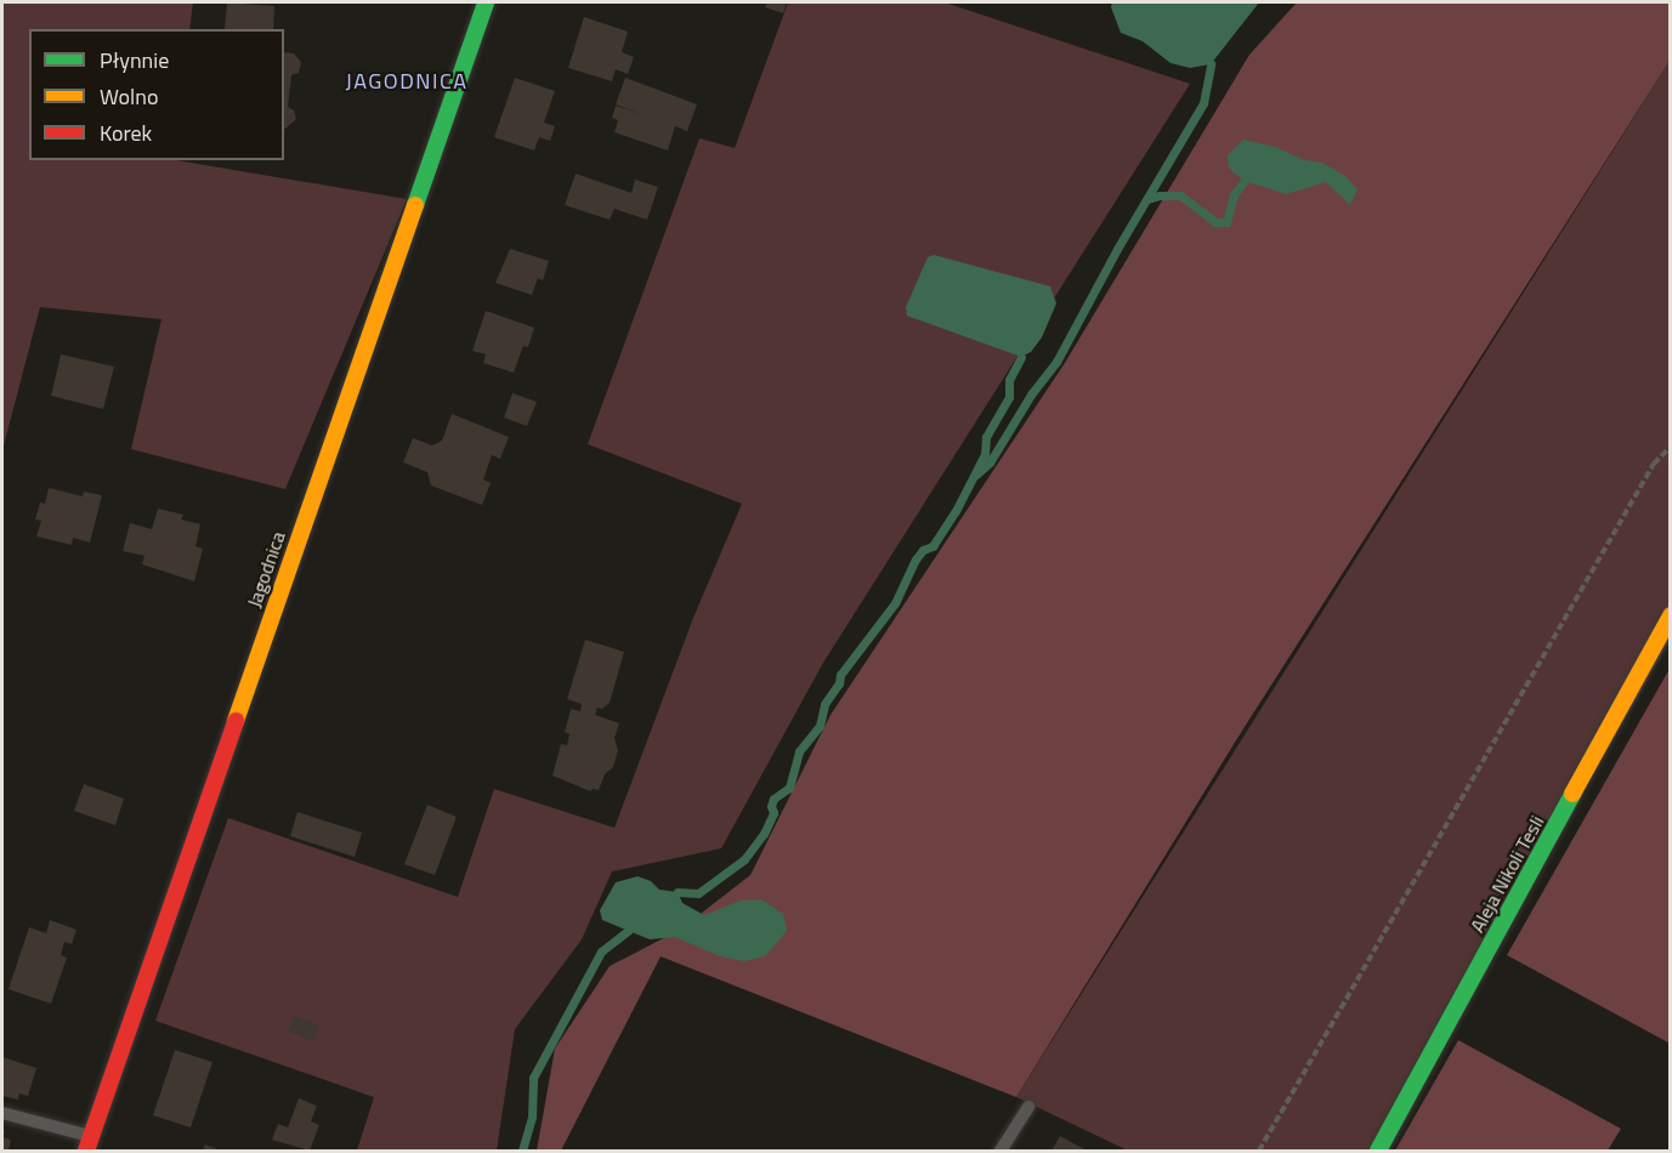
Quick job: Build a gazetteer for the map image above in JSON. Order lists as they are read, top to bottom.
{
  "streets": {
    "street": ["Jagodnica", "Aleja Nikoli Tesli"]
  },
  "districts": ["JAGODNICA"],
  "legend": ["Płynnie", "Wolno", "Korek"]
}
